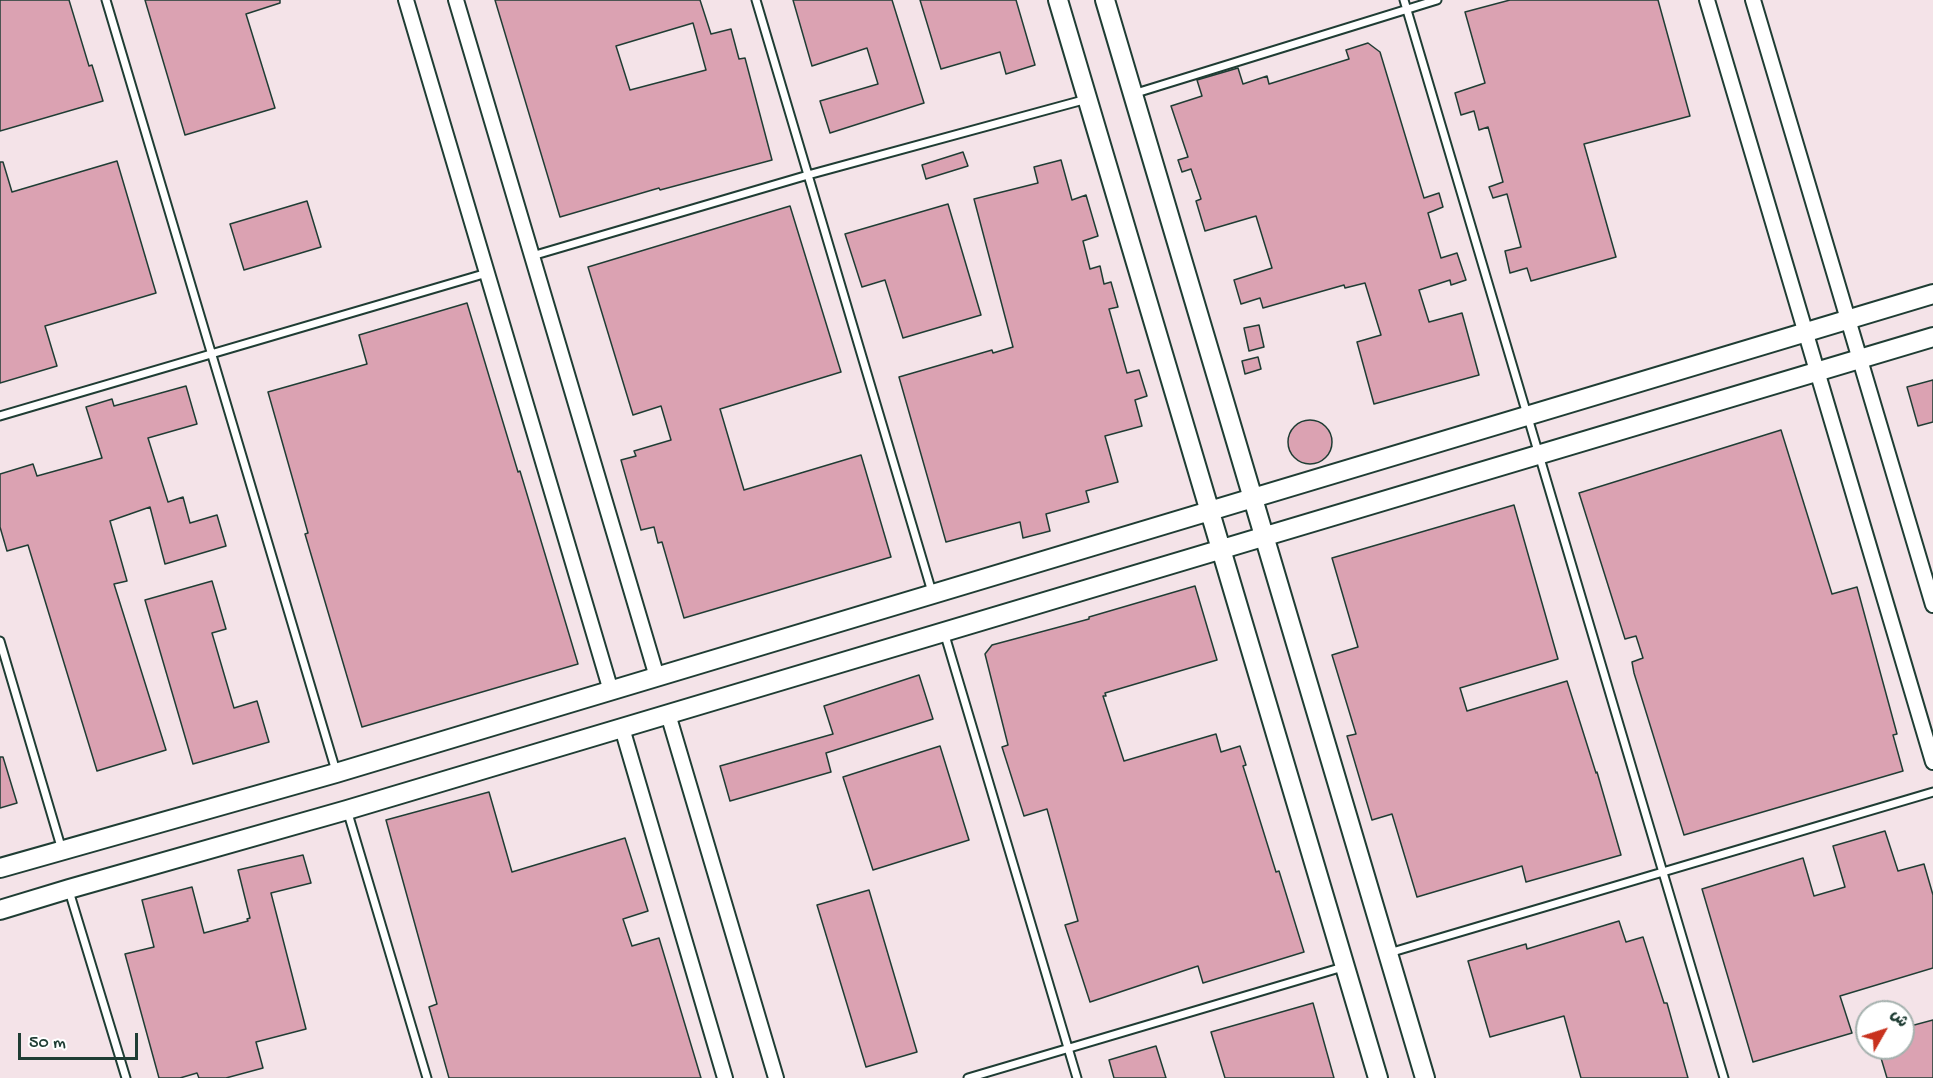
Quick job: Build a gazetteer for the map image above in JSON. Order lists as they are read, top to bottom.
{
  "scale_bar": "50 m",
  "north": "top right"
}
